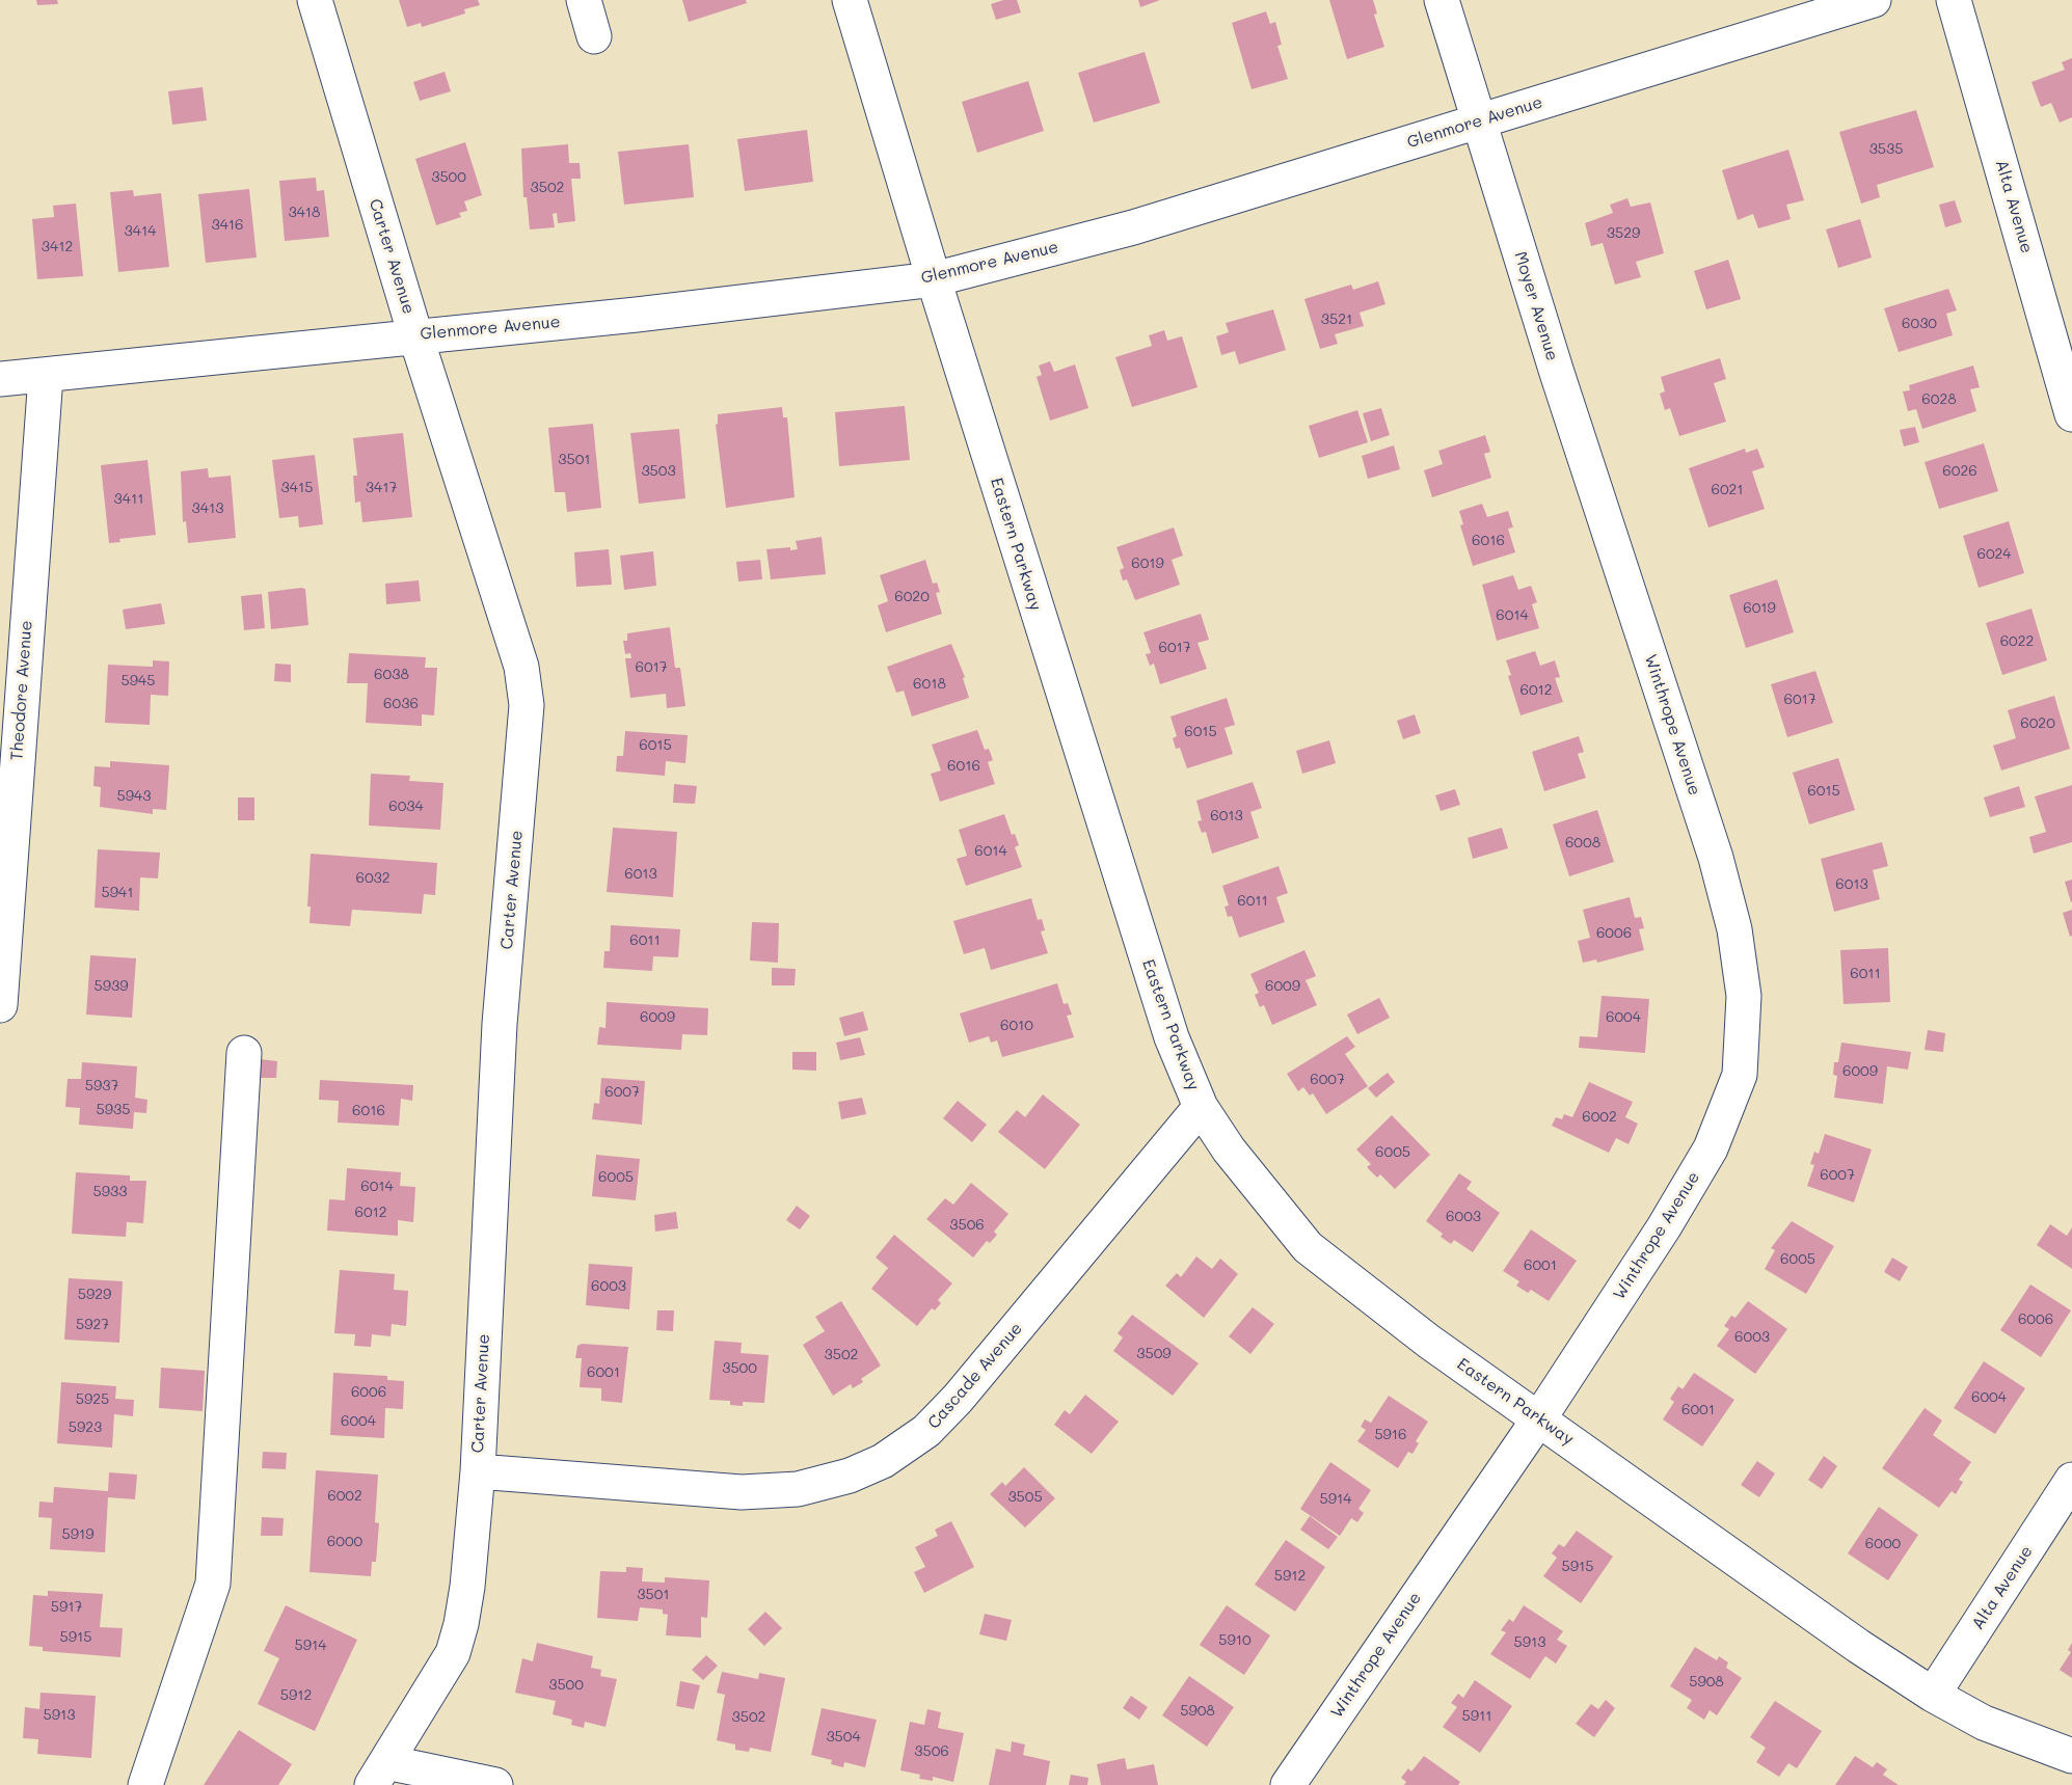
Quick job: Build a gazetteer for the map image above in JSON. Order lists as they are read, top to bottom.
{
  "streets": {
    "street": [
      "Glenmore Avenue",
      "Alta Avenue",
      "Carter Avenue",
      "Moyer Avenue",
      "Eastern Parkway",
      "Theodore Avenue",
      "Winthrope Avenue",
      "Cascade Avenue"
    ]
  },
  "crossings": [
    ["Glenmore Avenue", "Carter Avenue"],
    ["Glenmore Avenue", "Moyer Avenue"],
    ["Glenmore Avenue", "Eastern Parkway"],
    ["Glenmore Avenue", "Theodore Avenue"],
    ["Alta Avenue", "Eastern Parkway"],
    ["Carter Avenue", "Cascade Avenue"],
    ["Moyer Avenue", "Winthrope Avenue"],
    ["Eastern Parkway", "Winthrope Avenue"],
    ["Eastern Parkway", "Cascade Avenue"]
  ],
  "house_numbers": [
    "3535",
    "3500",
    "3502",
    "3418",
    "3416",
    "3414",
    "3529",
    "3412",
    "3521",
    "6030",
    "6028",
    "3501",
    "3503",
    "6026",
    "3415",
    "3417",
    "6021",
    "3411",
    "3413",
    "6016",
    "6024",
    "6019",
    "6020",
    "6019",
    "6014",
    "6022",
    "6017",
    "6017",
    "6038",
    "5945",
    "6018",
    "6012",
    "6017",
    "6036",
    "6020",
    "6015",
    "6015",
    "6016",
    "6015",
    "5943",
    "6034",
    "6013",
    "6008",
    "6014",
    "6013",
    "6032",
    "6013",
    "5941",
    "6011",
    "6006",
    "6011",
    "6011",
    "5939",
    "6009",
    "6009",
    "6004",
    "6010",
    "6009",
    "6007",
    "5937",
    "6007",
    "5935",
    "6016",
    "6002",
    "6005",
    "6007",
    "6005",
    "6014",
    "5933",
    "6012",
    "6003",
    "3506",
    "6005",
    "6001",
    "6003",
    "5929",
    "6006",
    "5927",
    "6003",
    "3509",
    "3502",
    "3500",
    "6001",
    "6006",
    "6004",
    "5925",
    "6001",
    "6004",
    "5923",
    "5916",
    "6002",
    "3505",
    "5914",
    "5919",
    "6000",
    "6000",
    "5915",
    "5912",
    "3501",
    "5917",
    "5915",
    "5910",
    "5913",
    "5914",
    "5908",
    "3500",
    "5912",
    "5908",
    "5913",
    "5911",
    "3502",
    "3504",
    "3506"
  ]
}
